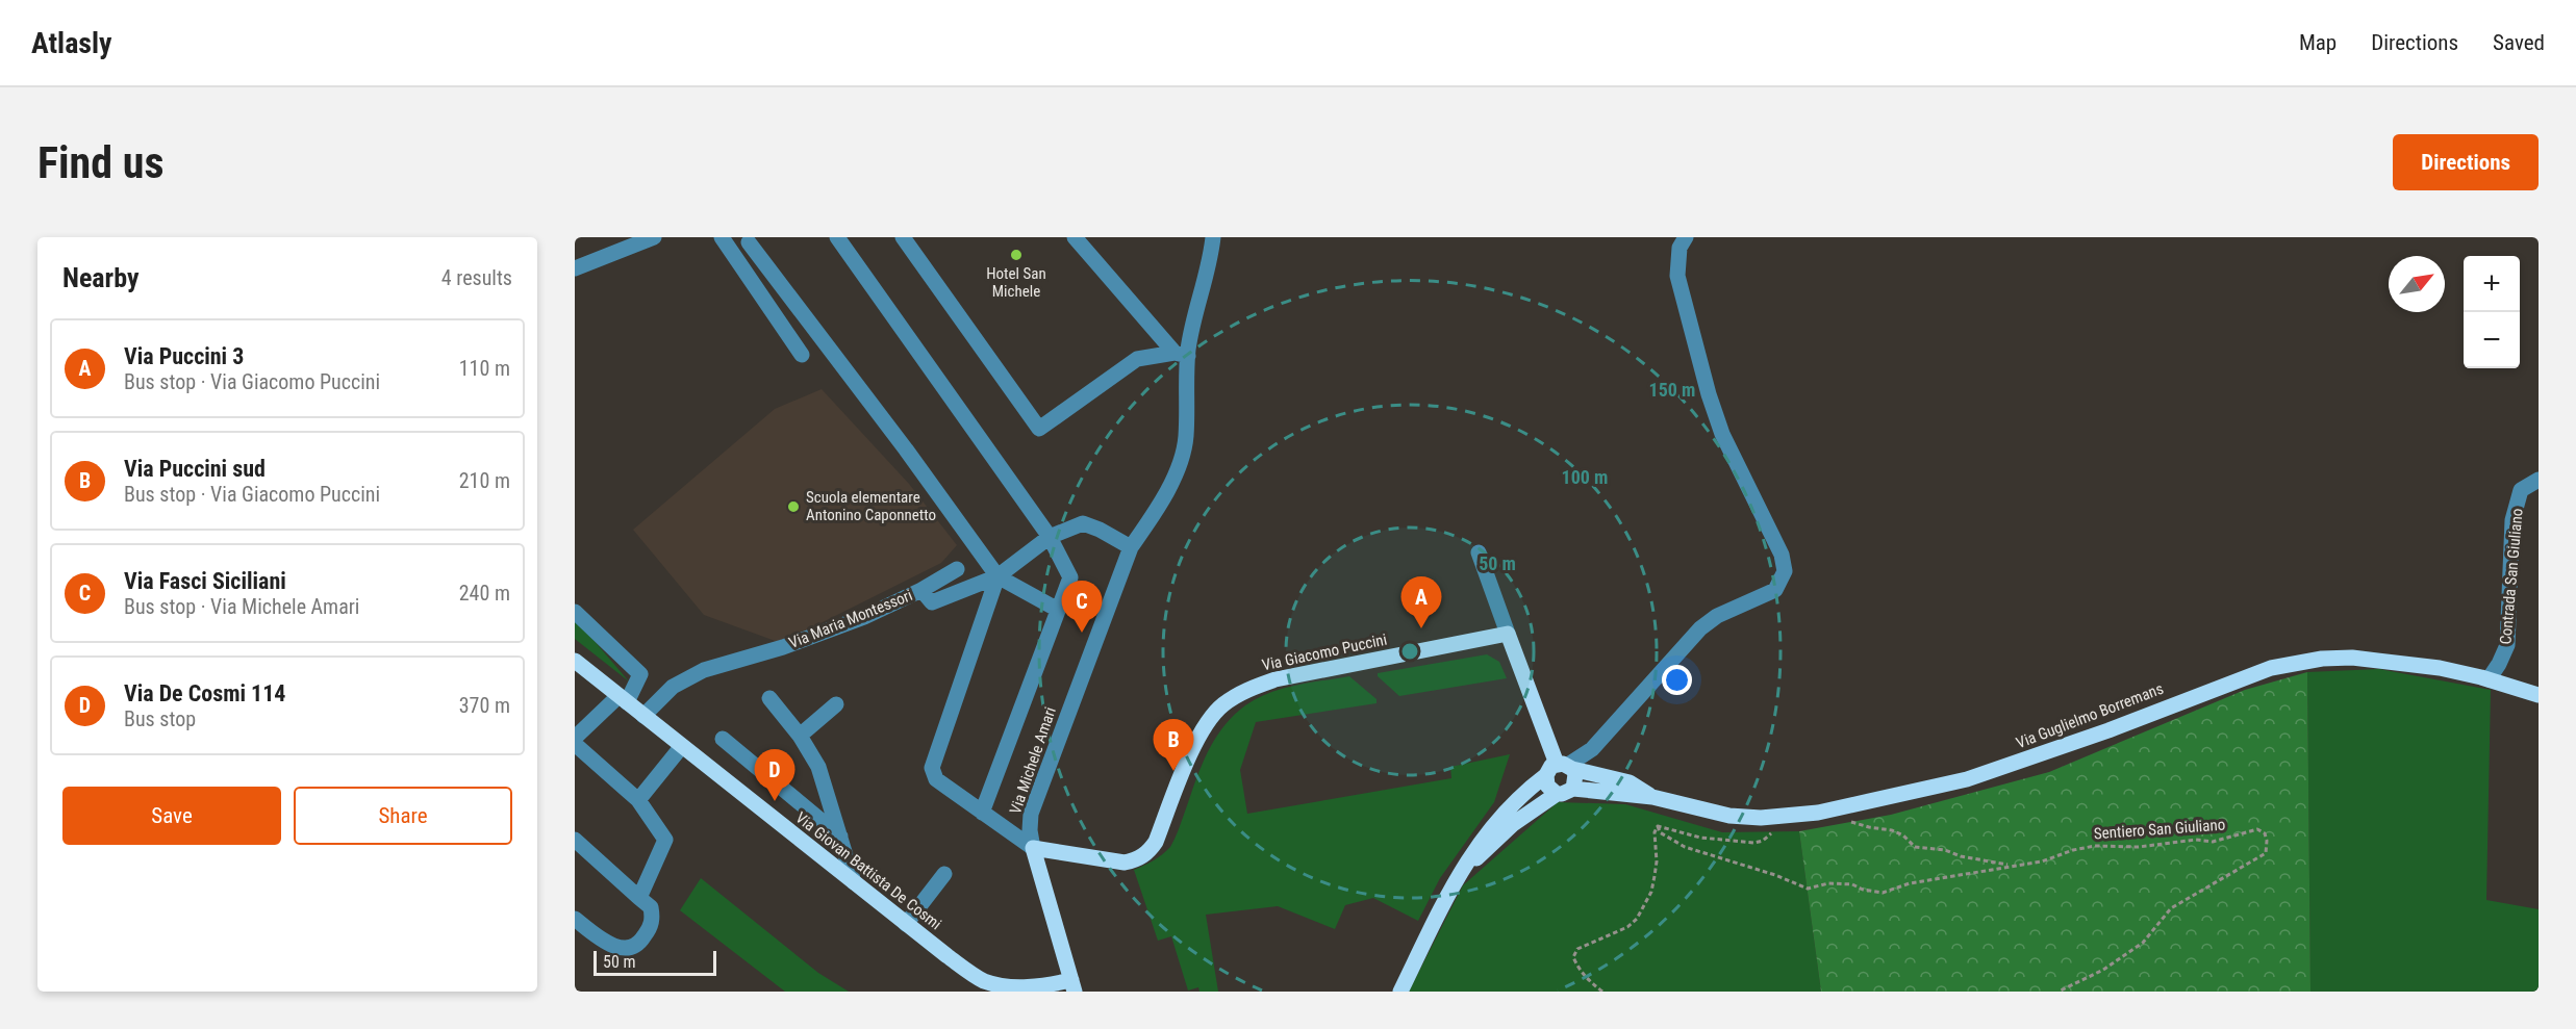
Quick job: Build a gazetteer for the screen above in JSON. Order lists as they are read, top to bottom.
{
  "streets": {
    "main road": [
      "Via Giacomo Puccini",
      "Via Guglielmo Borremans",
      "Via Michele Amari",
      "Via Giovan Battista De Cosmi"
    ],
    "street": ["Contrada San Giuliano", "Via Maria Montessori"],
    "path": ["Sentiero San Giuliano"]
  },
  "crossings": [
    ["Contrada San Giuliano", "Via Guglielmo Borremans"],
    ["Via Maria Montessori", "Via Giovan Battista De Cosmi"],
    ["Via Giacomo Puccini", "Via Michele Amari"],
    ["Via Guglielmo Borremans", "Sentiero San Giuliano"],
    ["Via Michele Amari", "Via Giovan Battista De Cosmi"]
  ],
  "places": ["Hotel San Michele", "Scuola elementare Antonino Caponnetto"],
  "scale_bar": "50 m",
  "north": "top right",
  "page": {
    "header": "Atlasly",
    "nav": ["Map", "Directions", "Saved"],
    "buttons": [
      "Directions",
      ["Save", "Share"]
    ],
    "title": "Find us",
    "heading": ["Nearby", "4 results"],
    "map_buttons": ["+", "−"],
    "list": [
      {
        "mark": "A",
        "name": "Via Puccini 3",
        "note": "Bus stop · Via Giacomo Puccini",
        "value": "110 m"
      },
      {
        "mark": "B",
        "name": "Via Puccini sud",
        "note": "Bus stop · Via Giacomo Puccini",
        "value": "210 m"
      },
      {
        "mark": "C",
        "name": "Via Fasci Siciliani",
        "note": "Bus stop · Via Michele Amari",
        "value": "240 m"
      },
      {
        "mark": "D",
        "name": "Via De Cosmi 114",
        "note": "Bus stop",
        "value": "370 m"
      }
    ],
    "pins": [
      "A",
      "C",
      "B",
      "D"
    ],
    "scale": "50 m"
  },
  "rings": ["150 m", "100 m", "50 m"]
}
